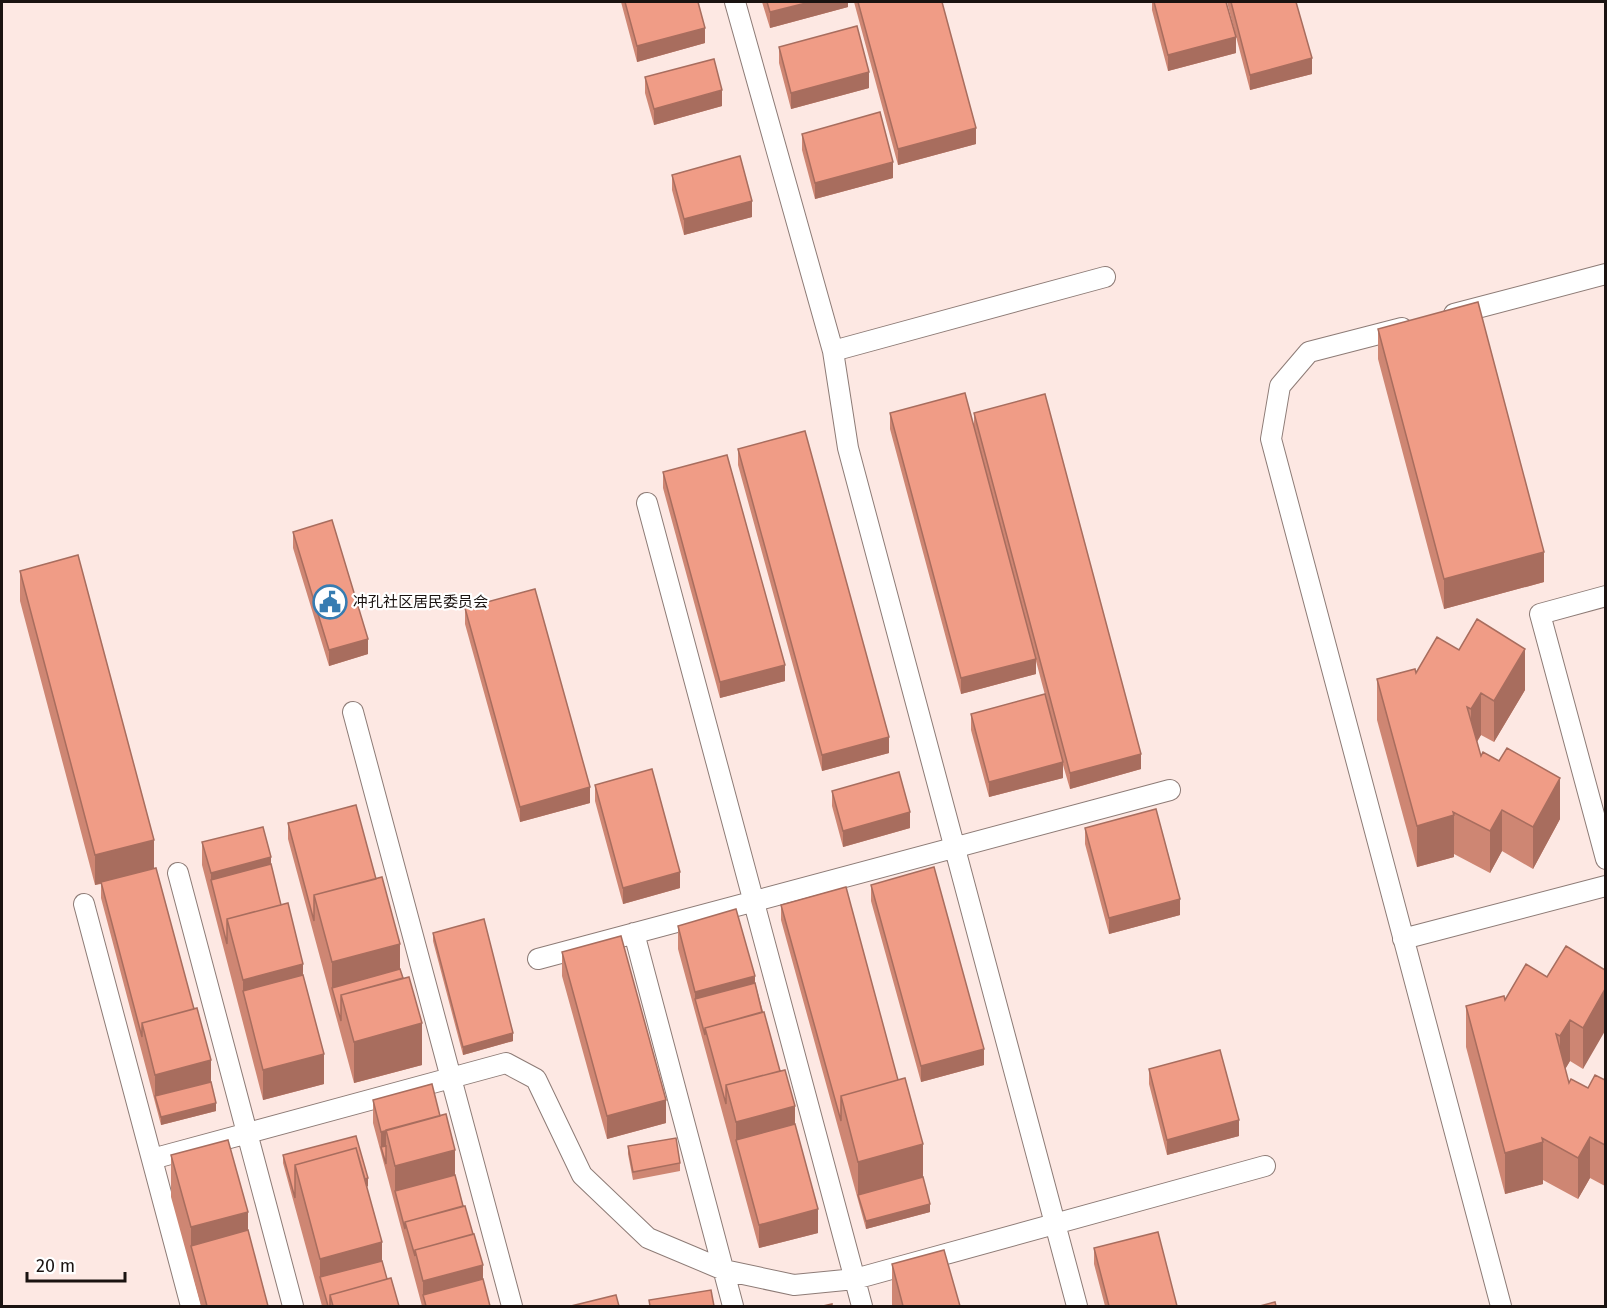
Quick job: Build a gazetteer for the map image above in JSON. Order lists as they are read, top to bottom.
{
  "places": {
    "public building": ["冲孔社区居民委员会"]
  },
  "scale_bar": "20 m"
}
